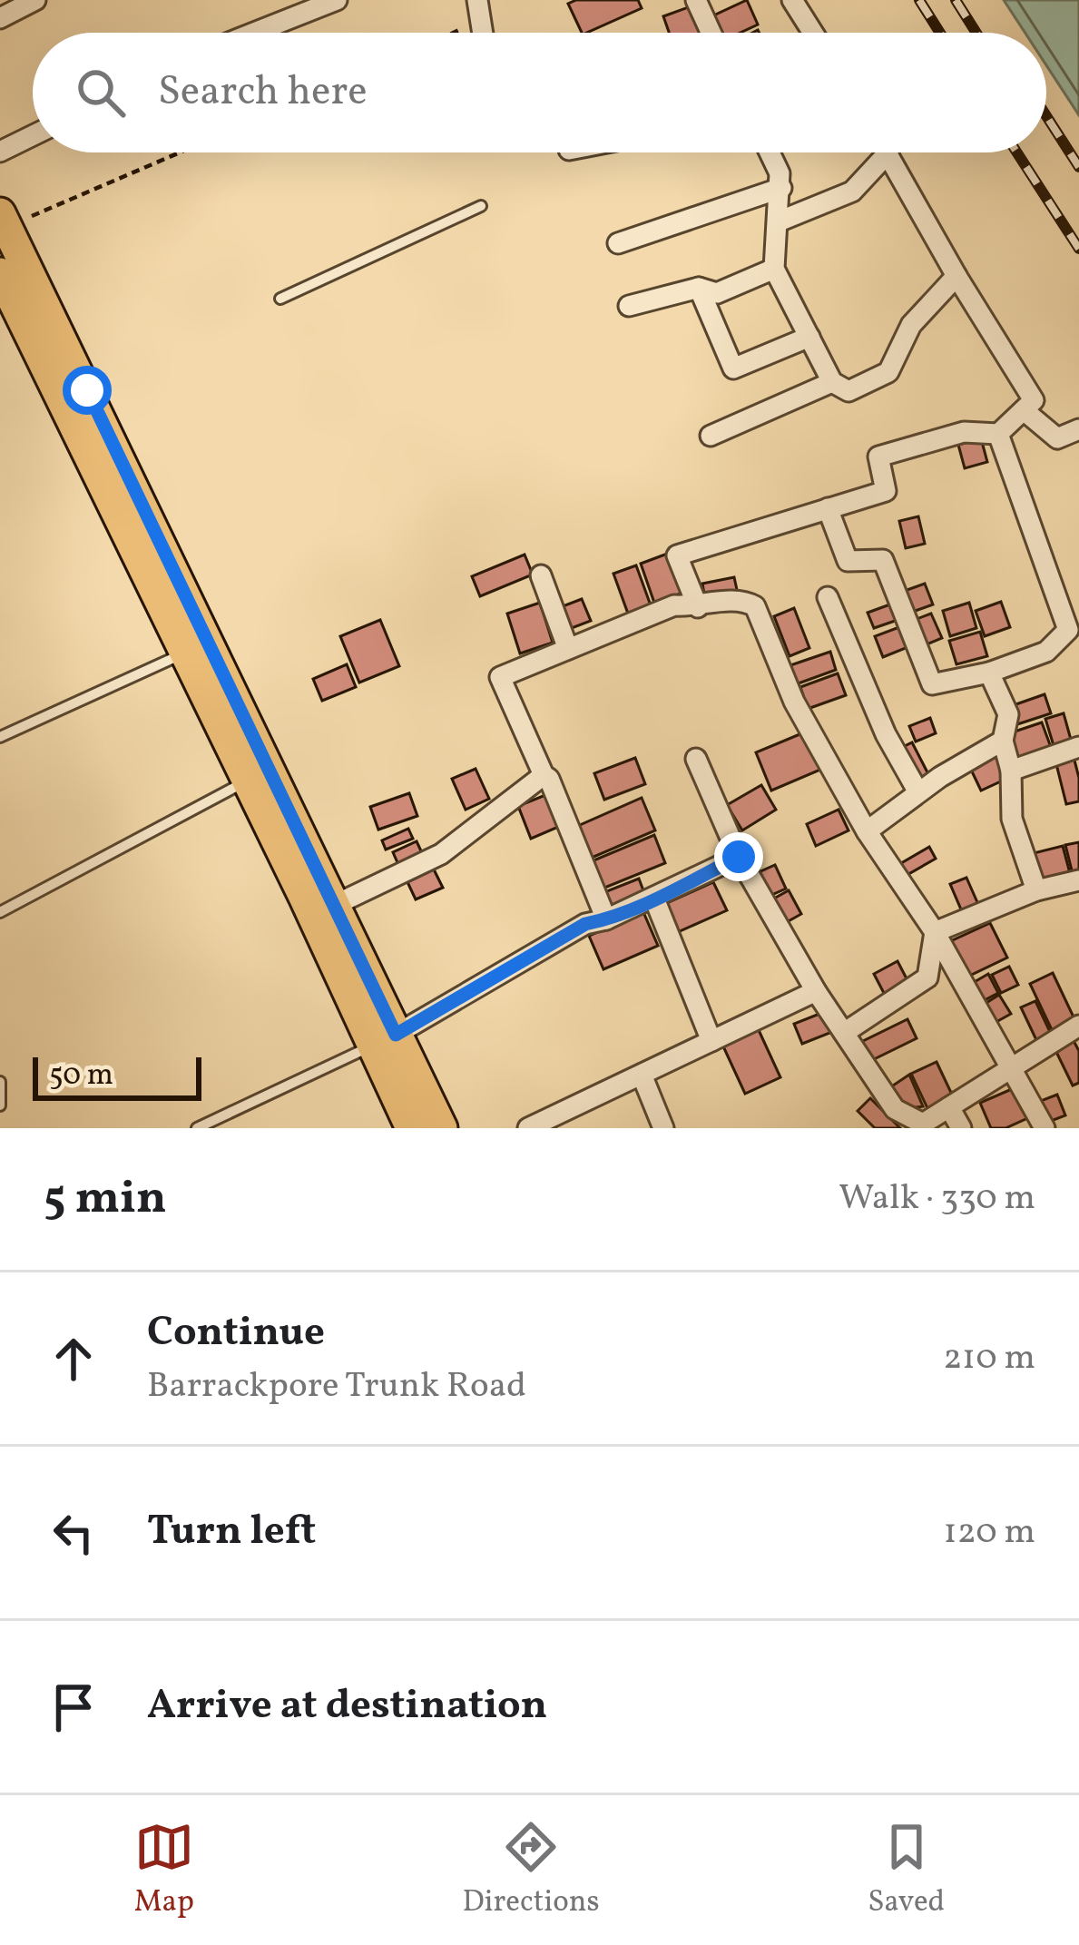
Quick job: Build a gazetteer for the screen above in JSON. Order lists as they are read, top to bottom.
{
  "scale_bar": "50 m",
  "page": {
    "search": "Search here",
    "scale": "50 m",
    "heading": ["5 min", "Walk · 330 m"],
    "list": [
      ["Continue", "Barrackpore Trunk Road", "210 m"],
      ["Turn left", "120 m"],
      "Arrive at destination"
    ],
    "nav": ["Map", "Directions", "Saved"]
  }
}
